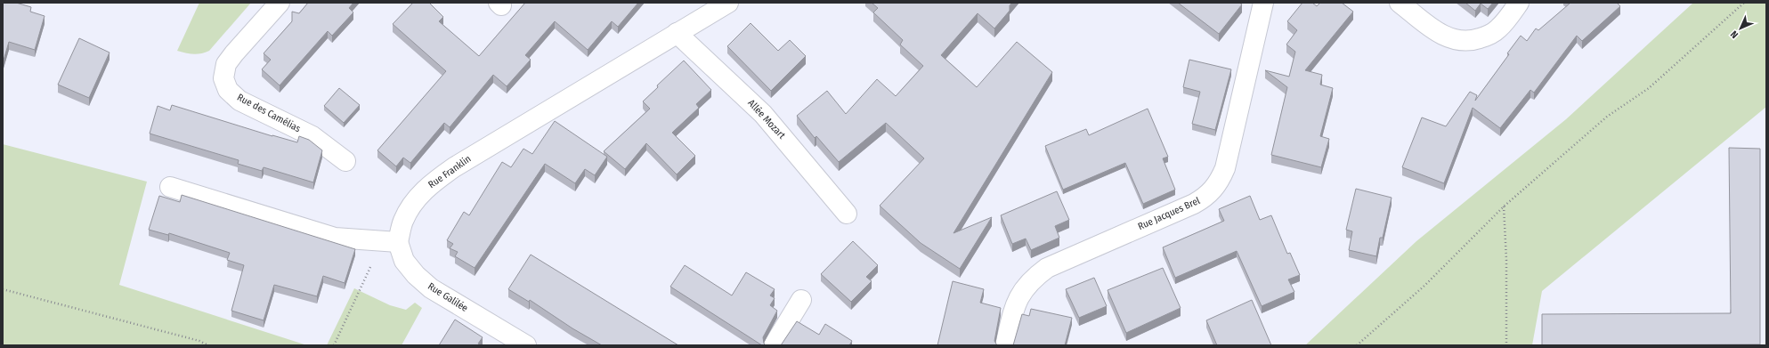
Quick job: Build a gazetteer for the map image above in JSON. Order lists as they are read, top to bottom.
{
  "streets": {
    "street": [
      "Rue des Camélias",
      "Allée Mozart",
      "Rue Franklin",
      "Rue Jacques Brel",
      "Rue Galilée"
    ]
  },
  "crossings": [
    ["Allée Mozart", "Rue Franklin"],
    ["Rue Franklin", "Rue Galilée"]
  ],
  "north": "bottom left"
}
